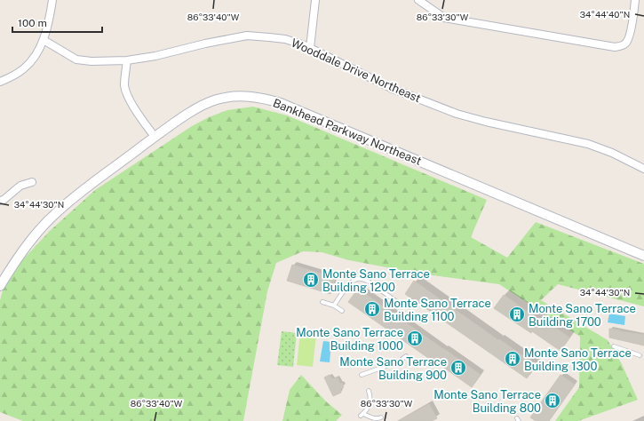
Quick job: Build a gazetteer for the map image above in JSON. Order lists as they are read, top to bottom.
{
  "streets": {
    "street": ["Wooddale Drive Northeast", "Bankhead Parkway Northeast"]
  },
  "places": {
    "building": [
      "Monte Sano Terrace Building 1200",
      "Monte Sano Terrace Building 1100",
      "Monte Sano Terrace Building 1700",
      "Monte Sano Terrace Building 1000",
      "Monte Sano Terrace Building 1300",
      "Monte Sano Terrace Building 900",
      "Monte Sano Terrace Building 800"
    ]
  },
  "scale_bar": "100 m",
  "coordinates": [
    "34°44'40\"N",
    "86°33'40\"W",
    "86°33'30\"W",
    "34°44'30\"N"
  ]
}
